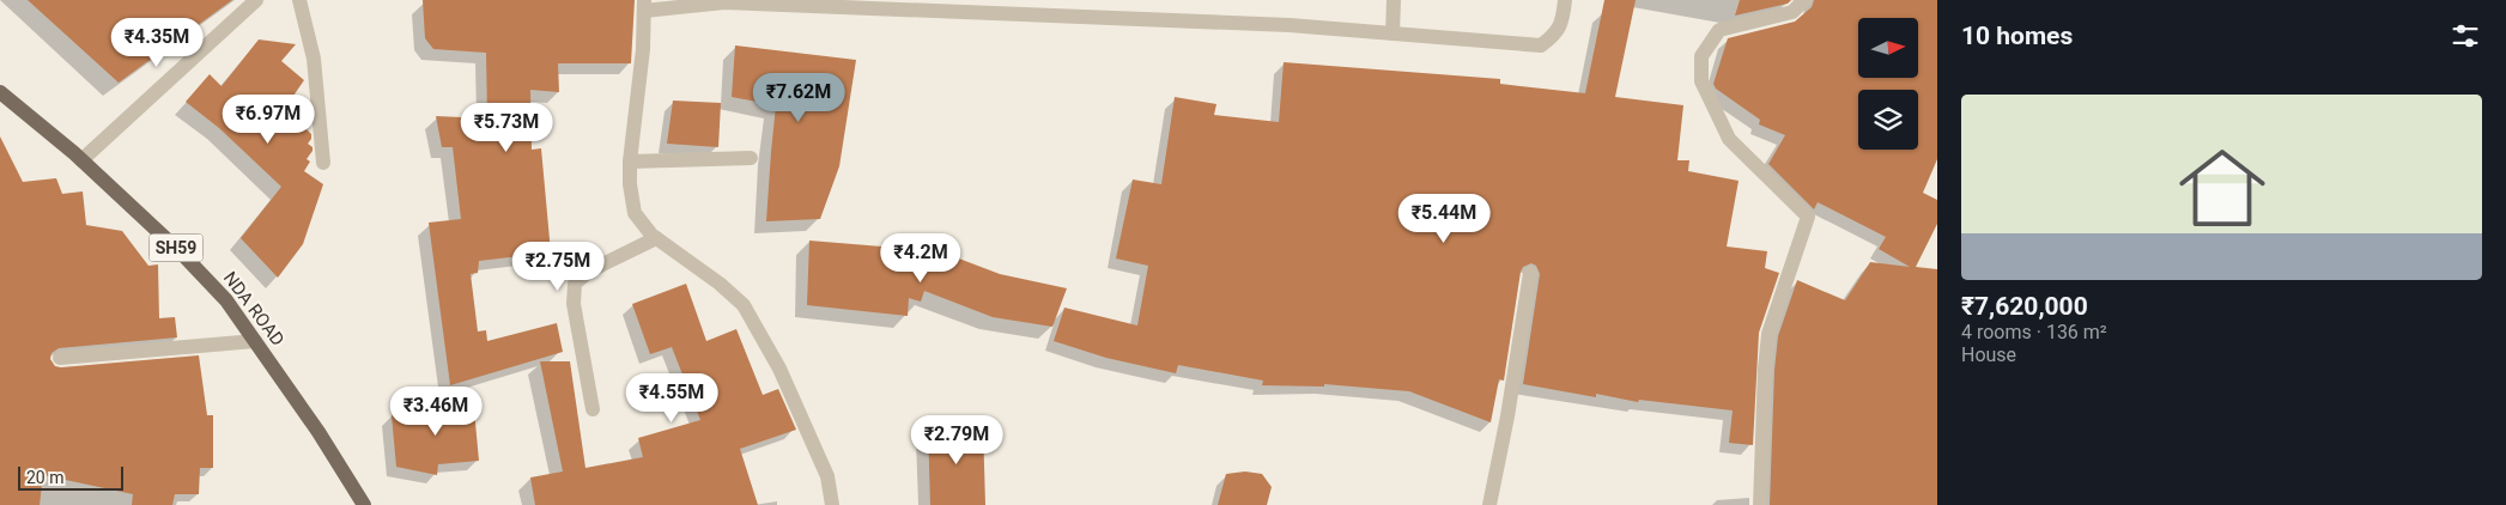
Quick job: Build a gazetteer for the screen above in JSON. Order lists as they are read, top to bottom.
{
  "streets": {
    "main road": ["SH59", "NDA ROAD"]
  },
  "scale_bar": "20 m",
  "north": "right",
  "page": {
    "heading": "10 homes",
    "price": [
      "₹4.35M",
      "₹7.62M",
      "₹6.97M",
      "₹5.73M",
      "₹5.44M",
      "₹4.2M",
      "₹2.75M",
      "₹4.55M",
      "₹3.46M",
      "₹2.79M"
    ],
    "list": [
      {
        "name": "₹7,620,000",
        "note": "4 rooms · 136 m² · House"
      }
    ],
    "scale": "20 m"
  }
}
